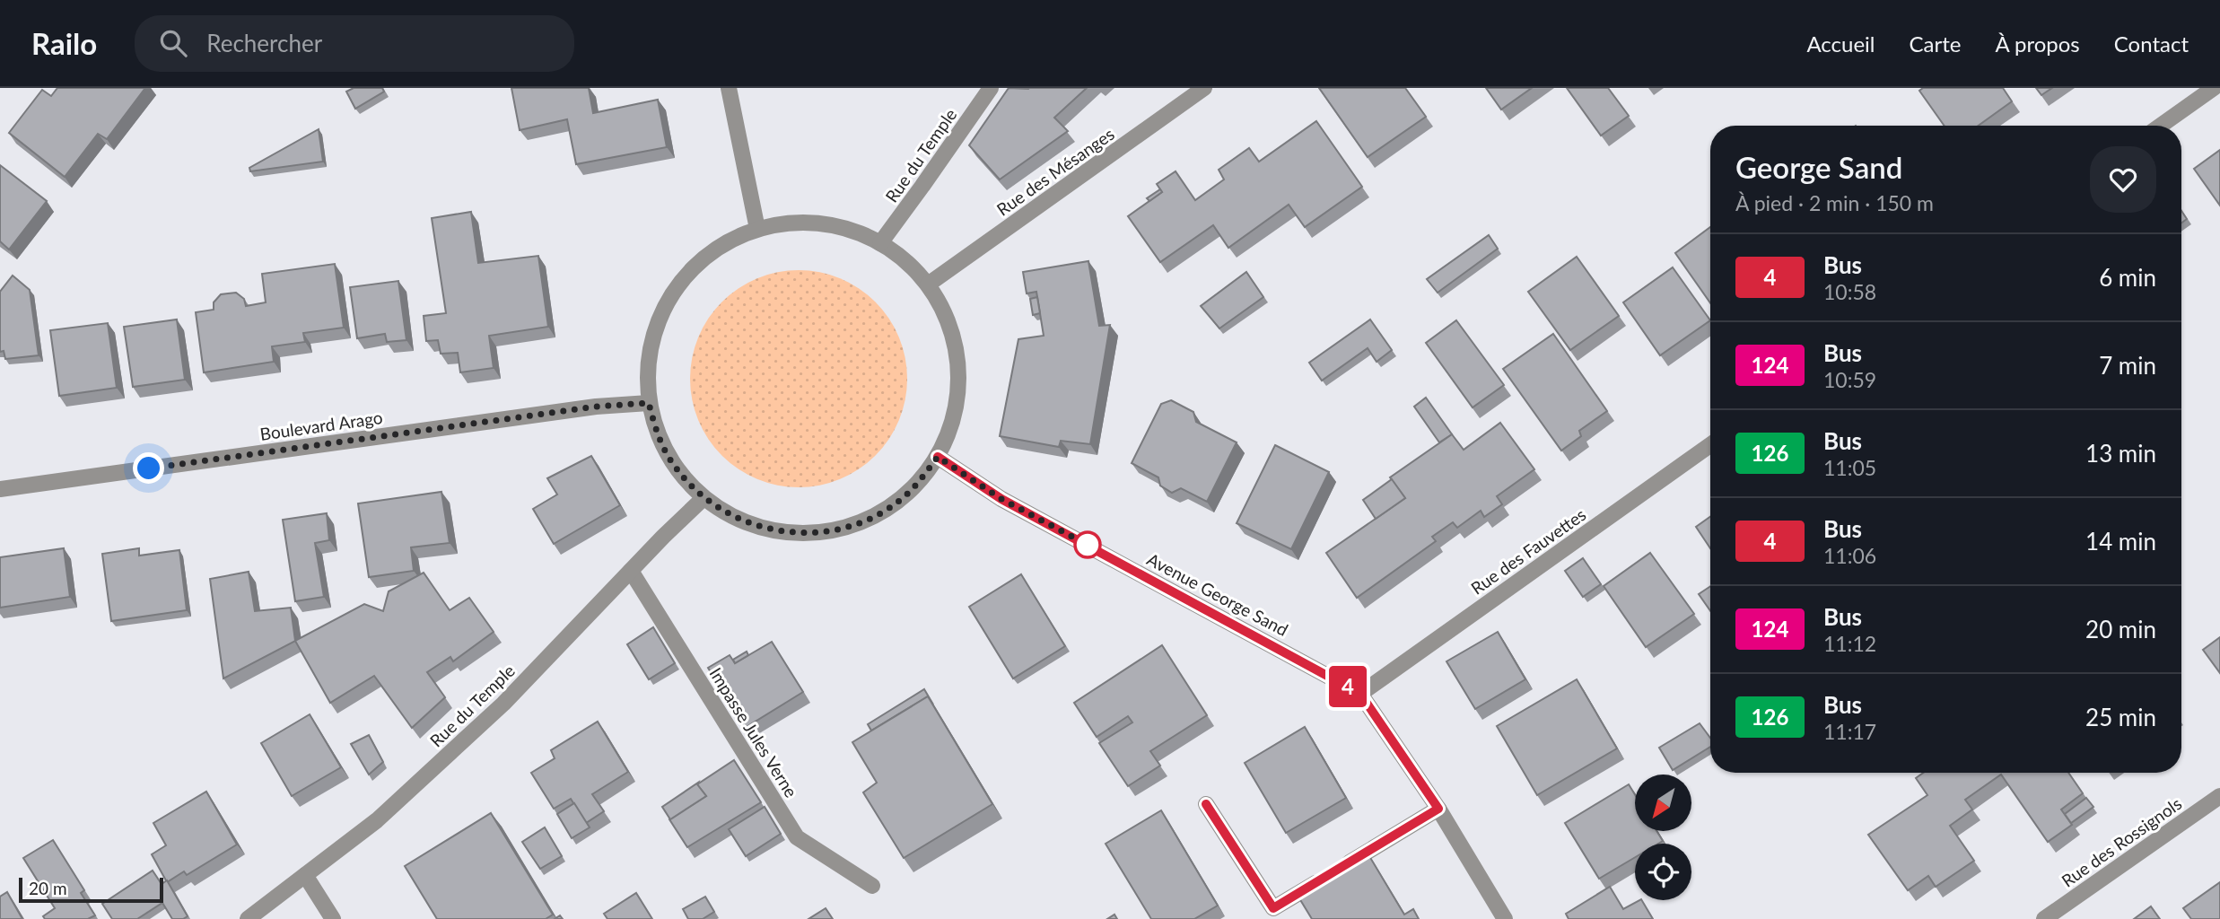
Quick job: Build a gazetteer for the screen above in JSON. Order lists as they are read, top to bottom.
{
  "streets": {
    "street": [
      "Rue du Temple",
      "Rue des Mésanges",
      "Boulevard Arago",
      "Rue des Fauvettes",
      "Avenue George Sand",
      "Impasse Jules Verne",
      "Rue des Rossignols"
    ]
  },
  "crossings": [
    ["Rue du Temple", "Impasse Jules Verne"],
    ["Rue des Fauvettes", "Avenue George Sand"]
  ],
  "lines": ["bus line 4"],
  "scale_bar": "20 m",
  "north": "bottom left",
  "page": {
    "header": "Railo",
    "search": "Rechercher",
    "nav": [
      "Accueil",
      "Carte",
      "À propos",
      "Contact"
    ],
    "on_map": "4",
    "heading": ["George Sand", "À pied · 2 min · 150 m"],
    "list": [
      {
        "mark": "4",
        "name": "Bus",
        "note": "10:58",
        "value": "6 min"
      },
      {
        "mark": "124",
        "name": "Bus",
        "note": "10:59",
        "value": "7 min"
      },
      {
        "mark": "126",
        "name": "Bus",
        "note": "11:05",
        "value": "13 min"
      },
      {
        "mark": "4",
        "name": "Bus",
        "note": "11:06",
        "value": "14 min"
      },
      {
        "mark": "124",
        "name": "Bus",
        "note": "11:12",
        "value": "20 min"
      },
      {
        "mark": "126",
        "name": "Bus",
        "note": "11:17",
        "value": "25 min"
      }
    ],
    "scale": "20 m"
  }
}
